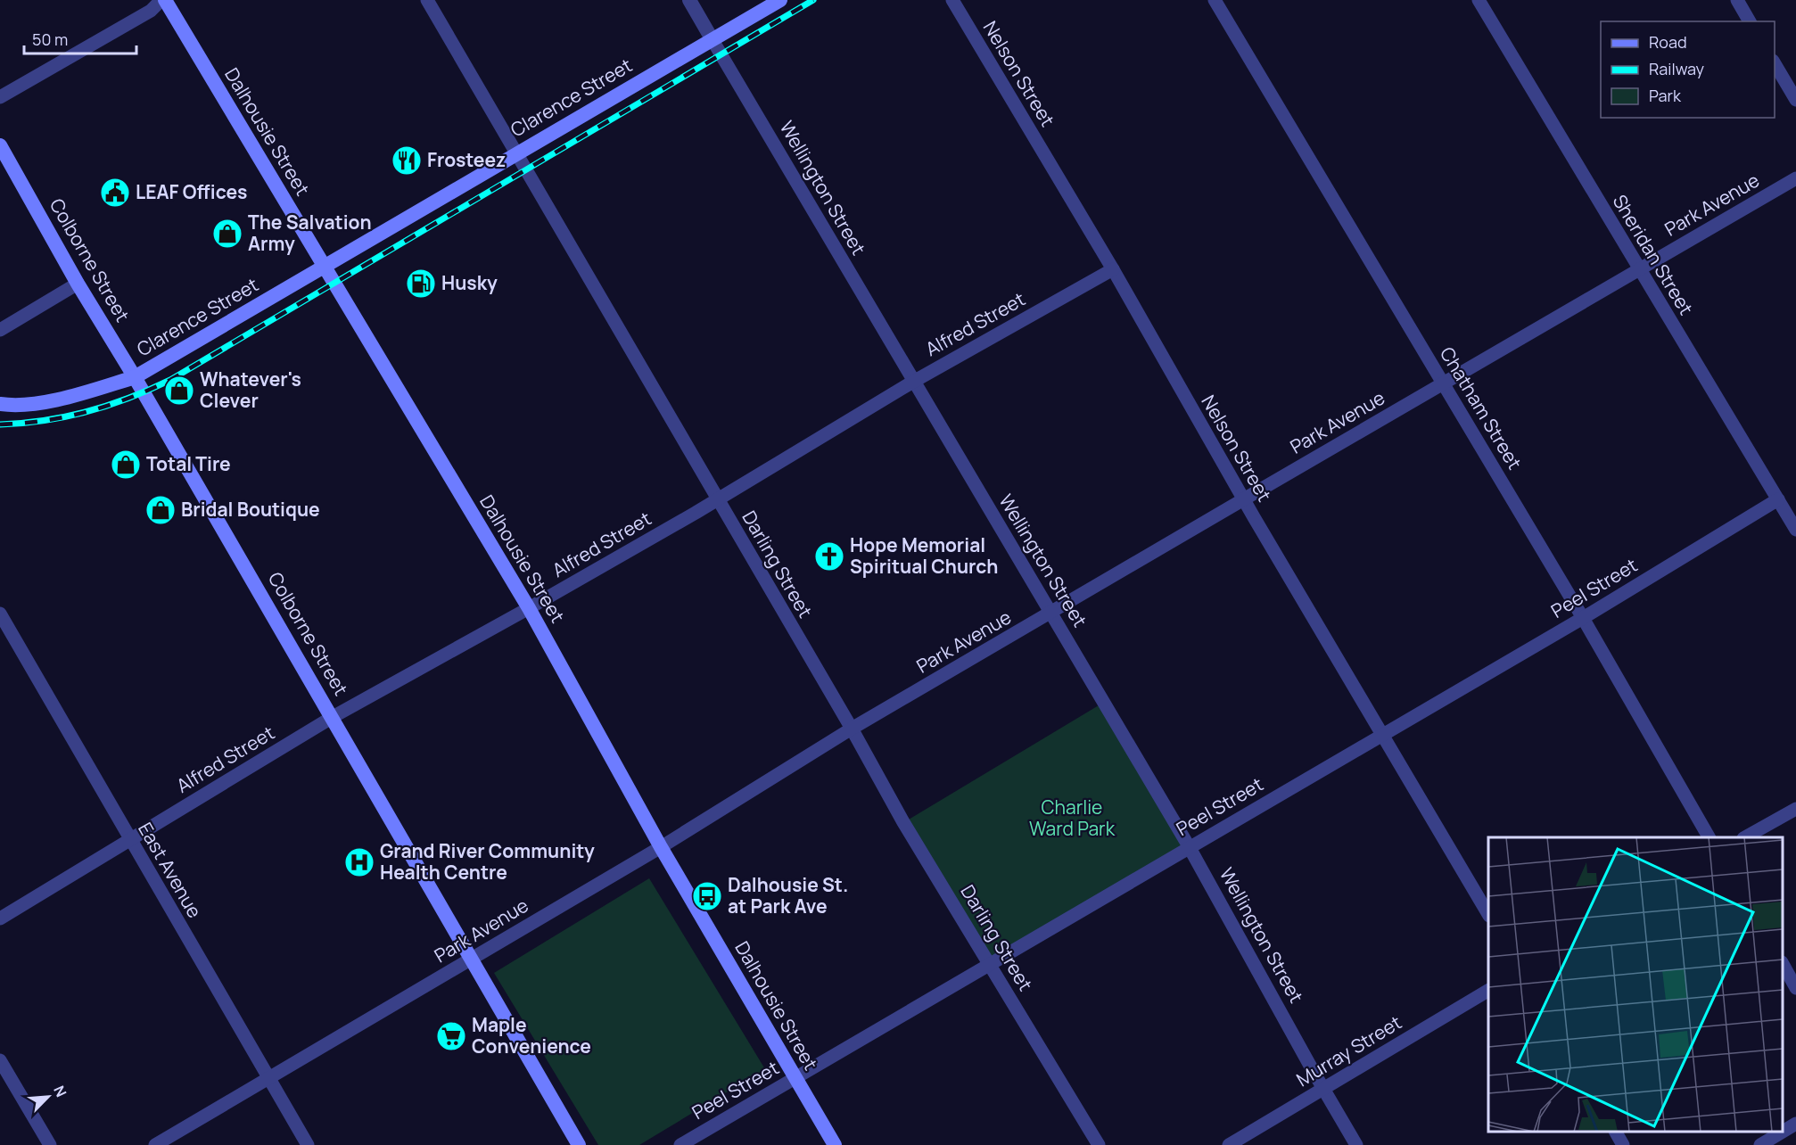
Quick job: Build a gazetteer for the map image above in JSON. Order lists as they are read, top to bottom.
{
  "streets": {
    "main road": ["Clarence Street", "Dalhousie Street", "Colborne Street"],
    "street": [
      "Nelson Street",
      "Wellington Street",
      "Park Avenue",
      "Sheridan Street",
      "Alfred Street",
      "Chatham Street",
      "Darling Street",
      "Peel Street",
      "East Avenue",
      "Murray Street"
    ]
  },
  "crossings": [
    ["Nelson Street", "Park Avenue"],
    ["Nelson Street", "Alfred Street"],
    ["Nelson Street", "Peel Street"],
    ["Clarence Street", "Dalhousie Street"],
    ["Clarence Street", "Wellington Street"],
    ["Clarence Street", "Colborne Street"],
    ["Clarence Street", "Darling Street"],
    ["Dalhousie Street", "Park Avenue"],
    ["Dalhousie Street", "Alfred Street"],
    ["Dalhousie Street", "Peel Street"],
    ["Wellington Street", "Park Avenue"],
    ["Wellington Street", "Alfred Street"],
    ["Wellington Street", "Peel Street"],
    ["Wellington Street", "Murray Street"],
    ["Park Avenue", "Sheridan Street"],
    ["Park Avenue", "Colborne Street"],
    ["Park Avenue", "Chatham Street"],
    ["Park Avenue", "Darling Street"],
    ["Park Avenue", "East Avenue"],
    ["Sheridan Street", "Peel Street"],
    ["Colborne Street", "Alfred Street"],
    ["Alfred Street", "Darling Street"],
    ["Alfred Street", "East Avenue"],
    ["Chatham Street", "Peel Street"],
    ["Darling Street", "Peel Street"]
  ],
  "parks": ["Charlie Ward Park"],
  "places": {
    "restaurant": ["Frosteez"],
    "public building": ["LEAF Offices"],
    "shop": [
      "The Salvation Army",
      "Whatever's Clever",
      "Total Tire",
      "Bridal Boutique"
    ],
    "fuel station": ["Husky"],
    "church": ["Hope Memorial Spiritual Church"],
    "hospital": ["Grand River Community Health Centre"],
    "bus stop": ["Dalhousie St. at Park Ave"],
    "supermarket": ["Maple Convenience"]
  },
  "legend": ["Road", "Railway", "Park"],
  "scale_bar": "50 m",
  "north": "top right"
}
